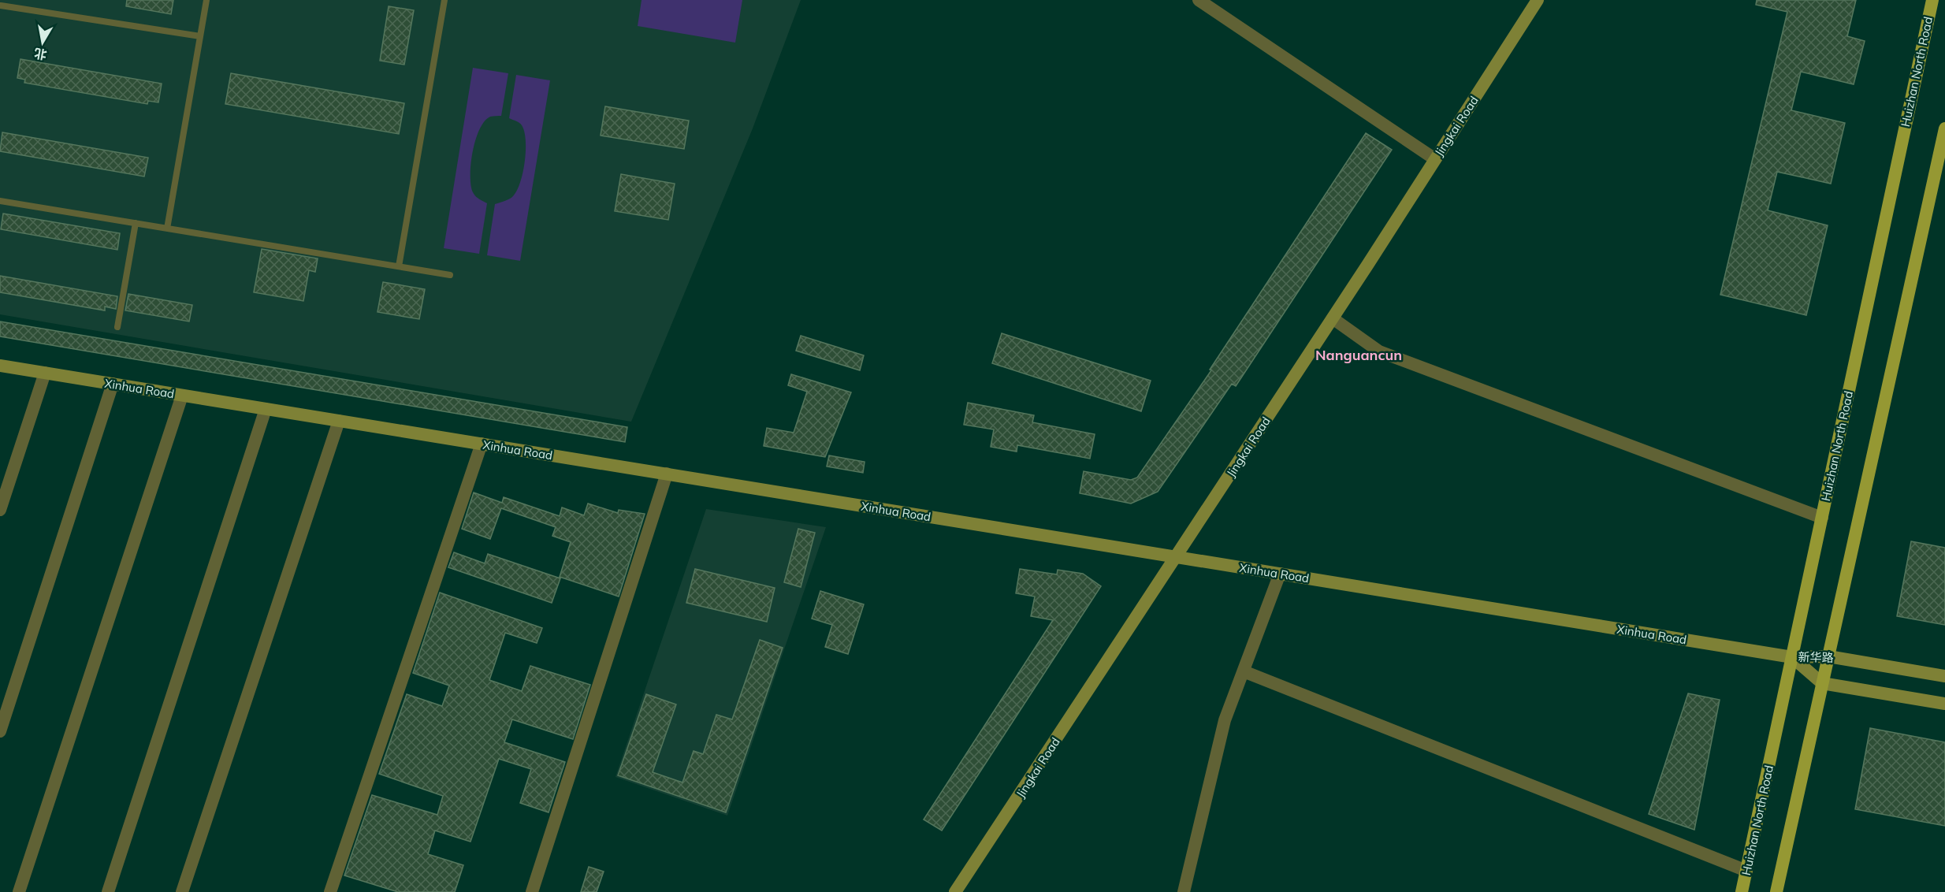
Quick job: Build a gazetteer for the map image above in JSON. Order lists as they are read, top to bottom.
{
  "streets": {
    "main road": [
      "Huizhan North Road",
      "Jingkai Road",
      "Xinhua Road",
      "新华路"
    ]
  },
  "crossings": [
    ["Huizhan North Road", "Xinhua Road"],
    ["Huizhan North Road", "新华路"],
    ["Jingkai Road", "Xinhua Road"],
    ["Xinhua Road", "新华路"]
  ],
  "districts": ["Nanguancun"],
  "north": "bottom"
}
